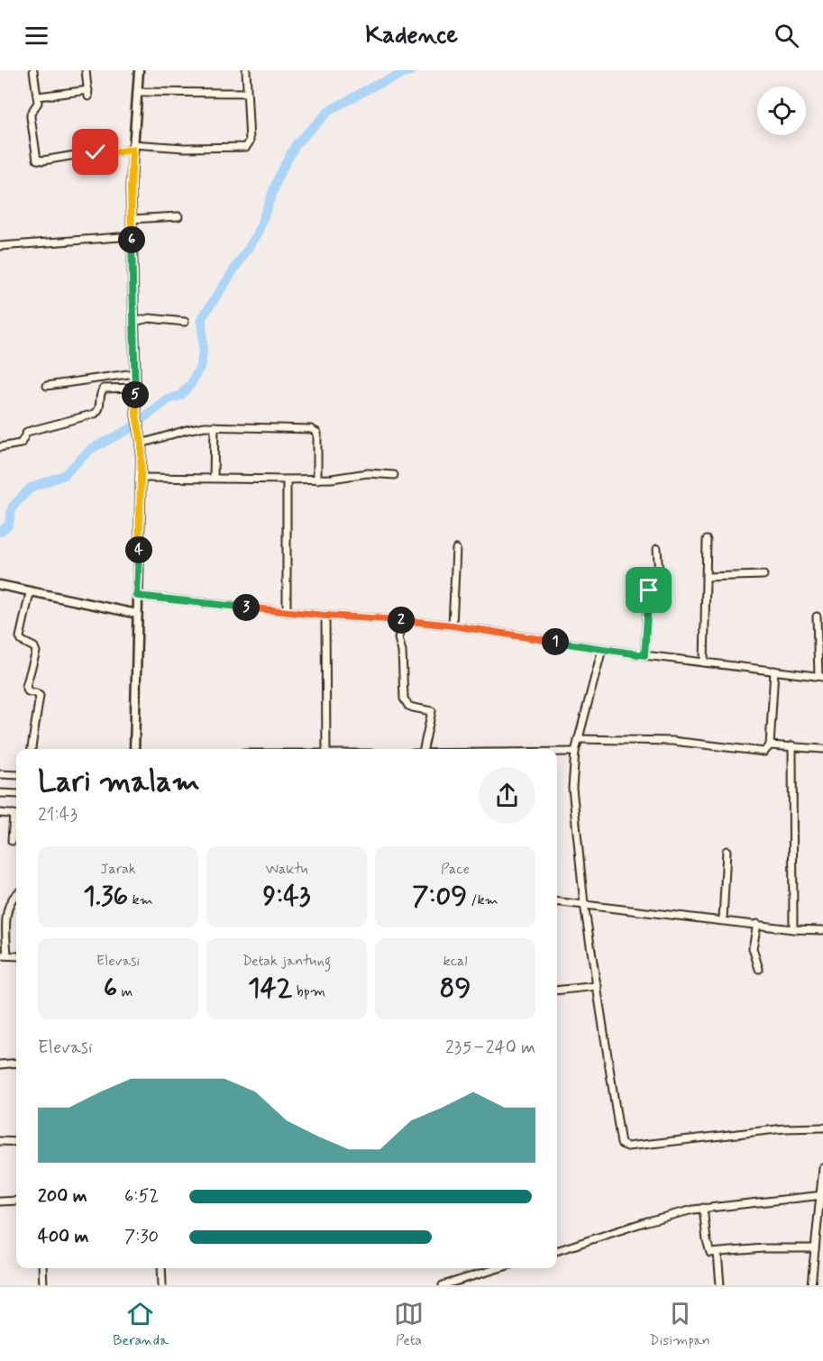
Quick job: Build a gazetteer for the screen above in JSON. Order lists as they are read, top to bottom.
{
  "page": {
    "header": "Kadence",
    "pins": [
      "6",
      "5",
      "4",
      "3",
      "2",
      "1"
    ],
    "heading": ["Lari malam", "21:43"],
    "stats": [
      ["Jarak", "1.36 km"],
      ["Waktu", "9:43"],
      ["Pace", "7:09 /km"],
      ["Elevasi", "6 m"],
      ["Detak jantung", "142 bpm"],
      ["kcal", "89"]
    ],
    "chart": ["Elevasi", "235–240 m"],
    "list": [
      {
        "name": "200 m",
        "note": "6:52"
      },
      {
        "name": "400 m",
        "note": "7:30"
      }
    ],
    "tabs": ["Beranda", "Peta", "Disimpan"]
  }
}
